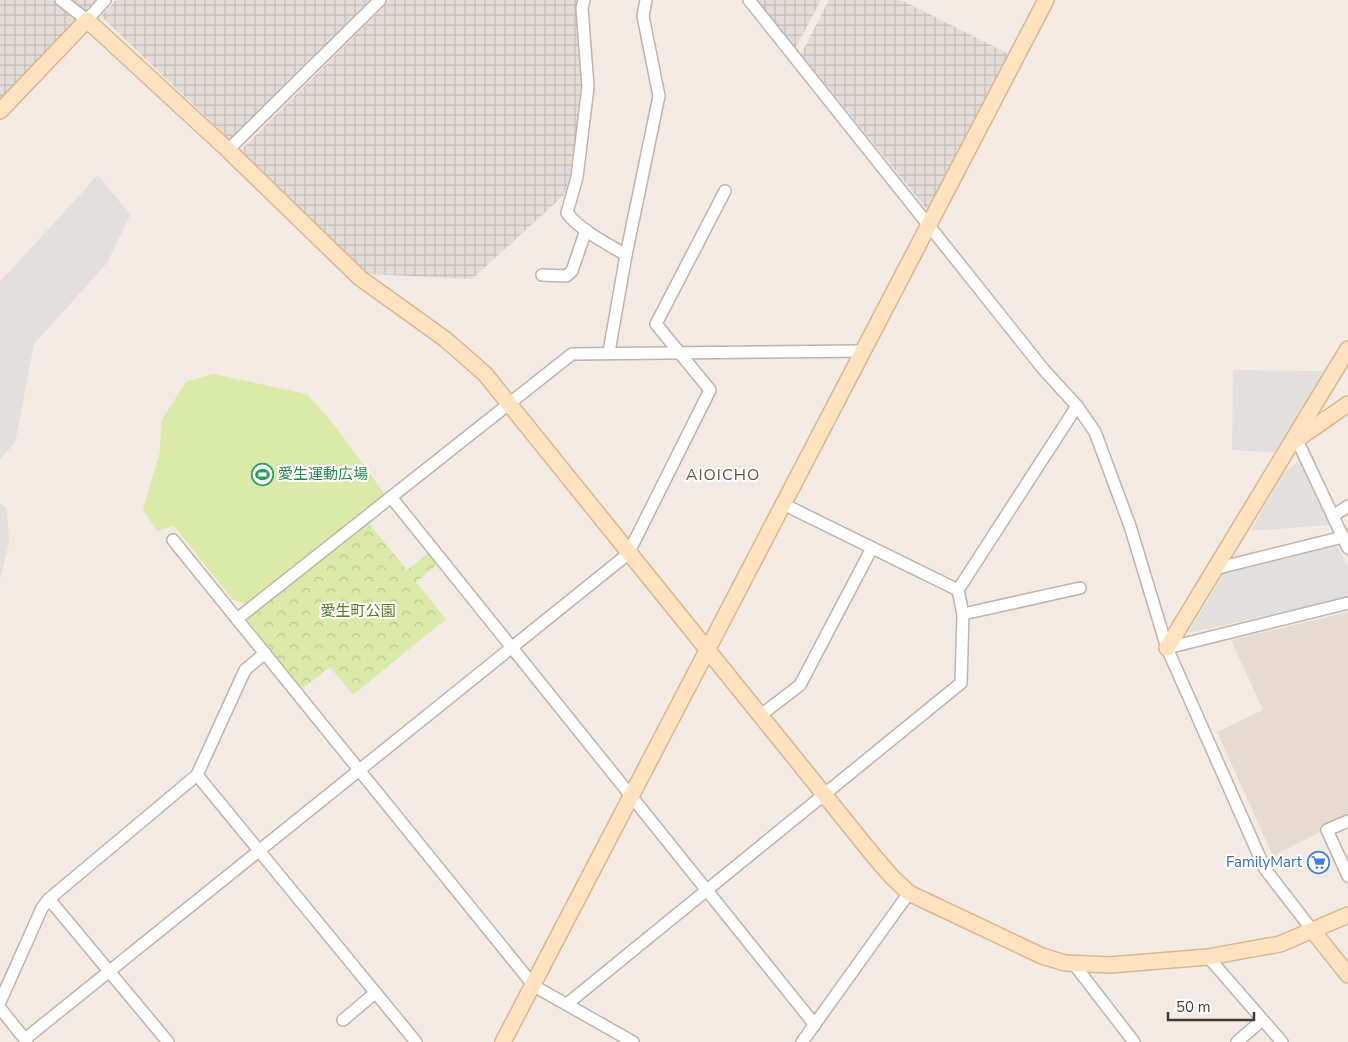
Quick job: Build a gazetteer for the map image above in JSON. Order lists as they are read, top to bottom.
{
  "districts": ["AIOICHO"],
  "parks": ["愛生町公園"],
  "places": {
    "sports": ["愛生運動広場"],
    "supermarket": ["FamilyMart"]
  },
  "scale_bar": "50 m"
}
